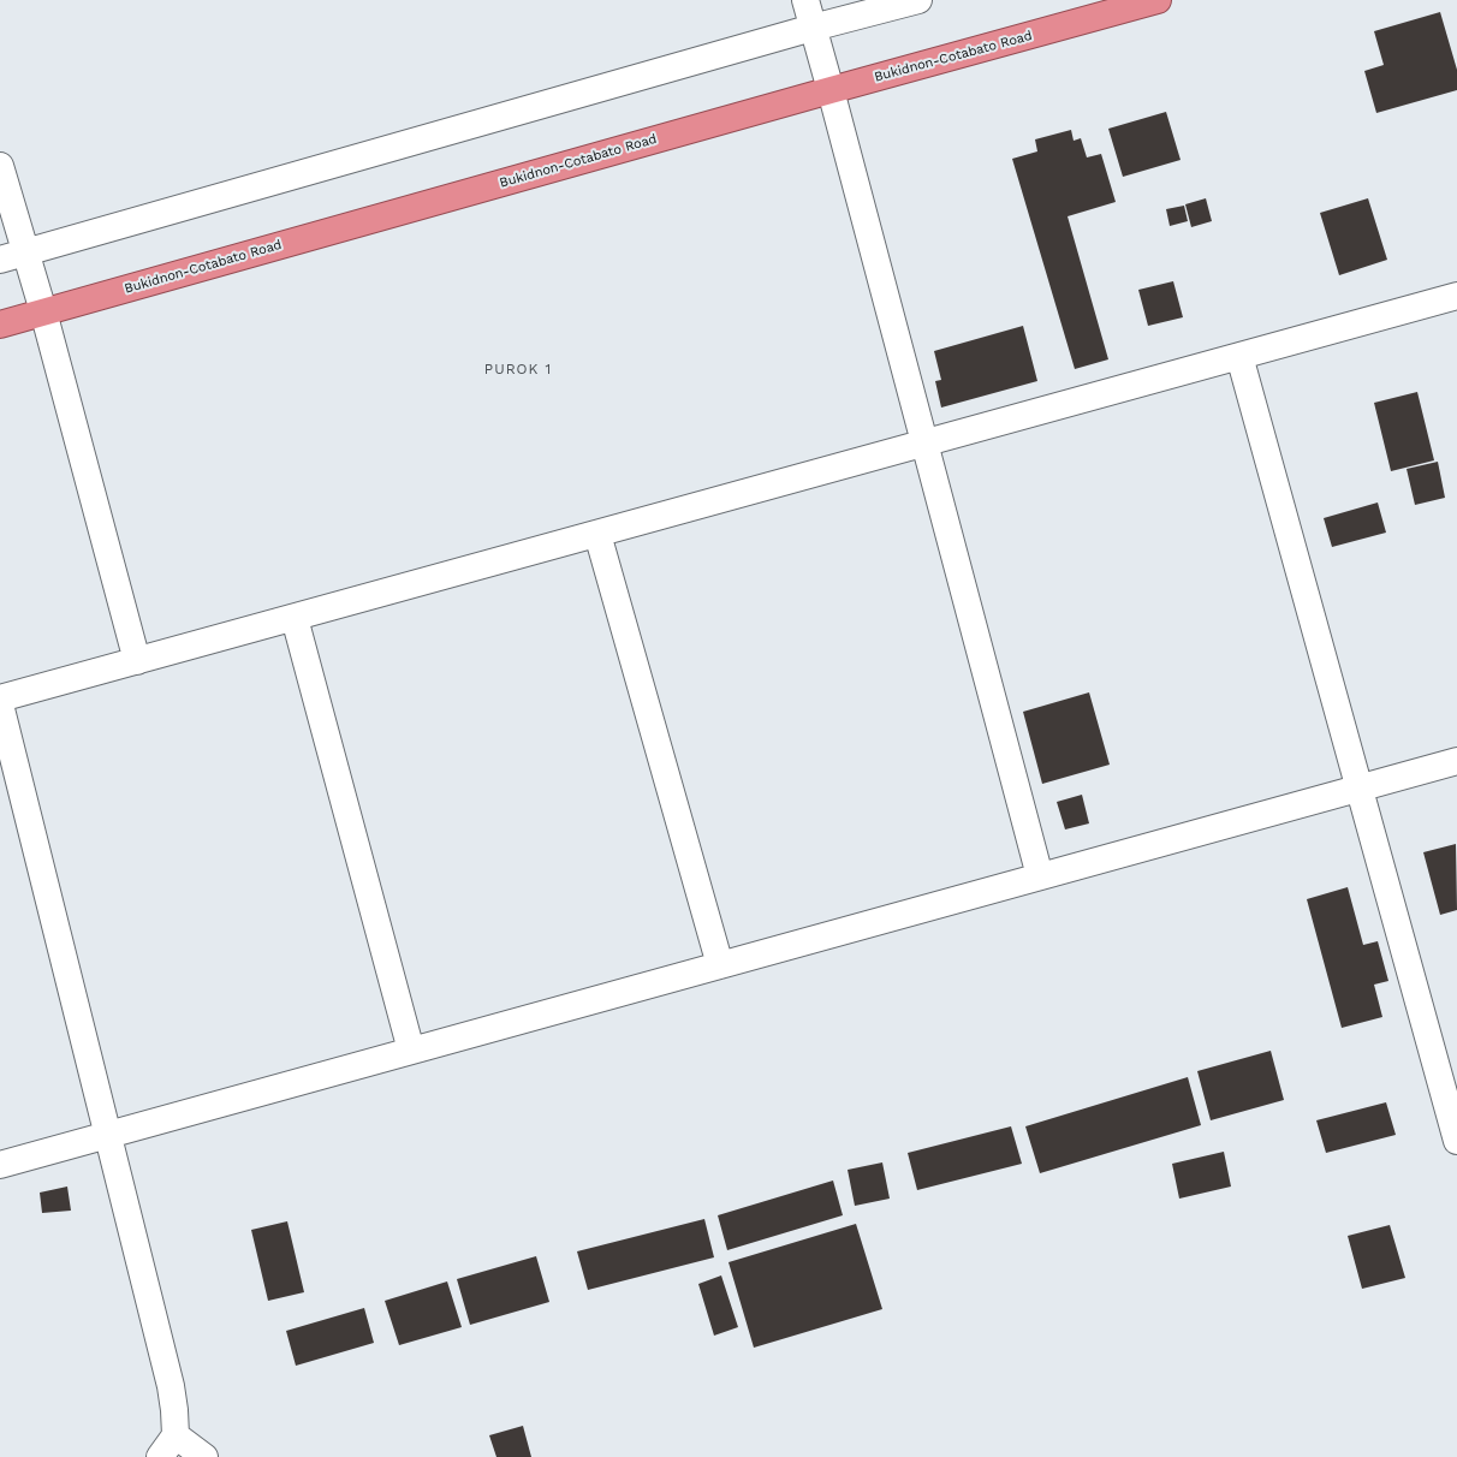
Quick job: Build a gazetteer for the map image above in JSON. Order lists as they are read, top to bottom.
{
  "streets": {
    "highway": ["Bukidnon-Cotabato Road"]
  },
  "districts": ["PUROK 1"]
}
